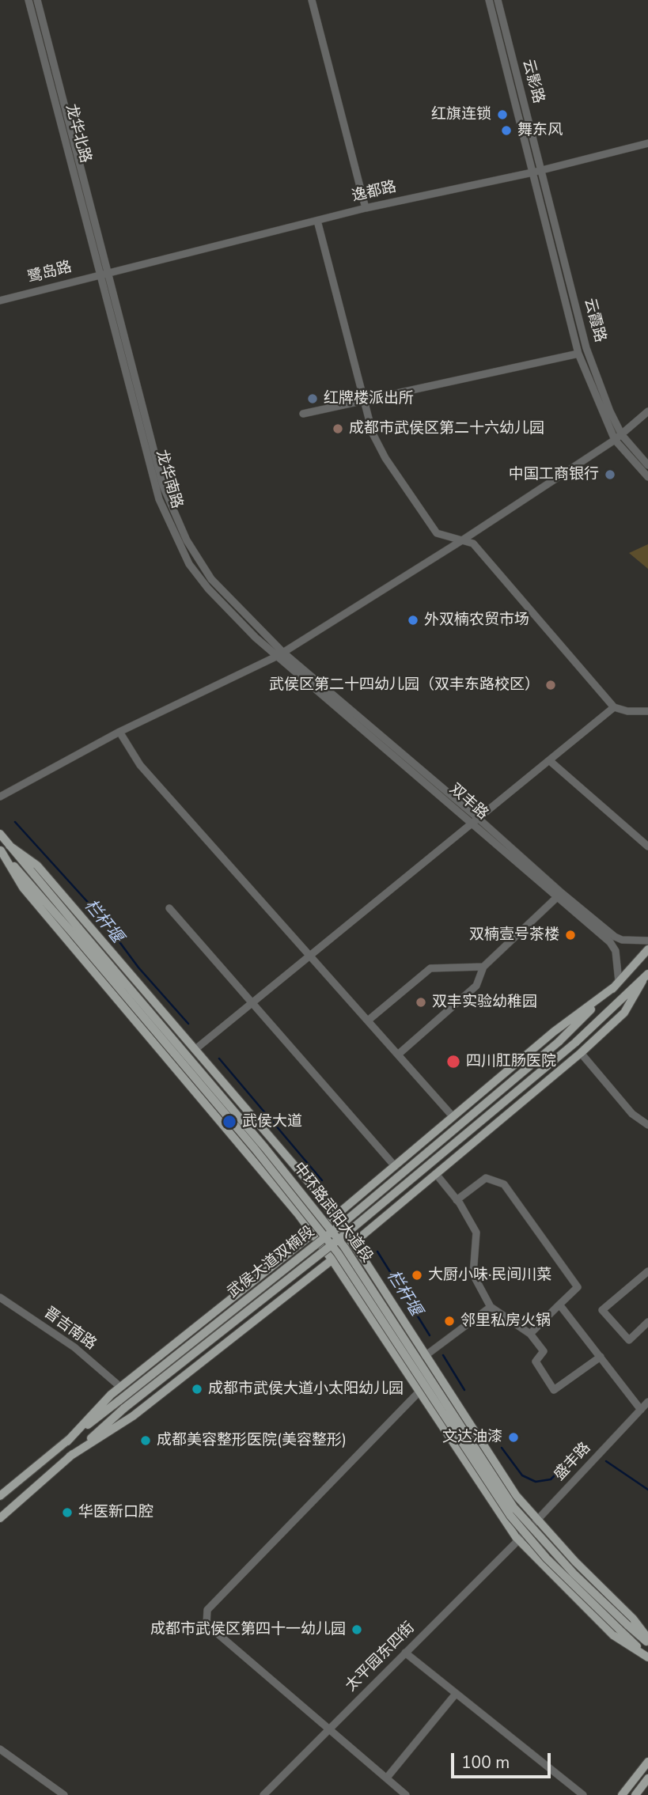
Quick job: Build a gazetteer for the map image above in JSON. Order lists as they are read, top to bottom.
{
  "streets": {
    "main road": ["中环路武阳大道段", "武侯大道双楠段"],
    "street": [
      "云影路",
      "龙华北路",
      "逸都路",
      "鹭岛路",
      "云霞路",
      "龙华南路",
      "双丰路",
      "晋吉南路",
      "盛丰路",
      "太平园东四街"
    ]
  },
  "crossings": [
    ["云影路", "逸都路"],
    ["云影路", "云霞路"],
    ["龙华北路", "逸都路"],
    ["龙华北路", "鹭岛路"],
    ["龙华北路", "龙华南路"],
    ["逸都路", "鹭岛路"],
    ["逸都路", "云霞路"],
    ["逸都路", "龙华南路"],
    ["鹭岛路", "龙华南路"],
    ["龙华南路", "双丰路"],
    ["双丰路", "武侯大道双楠段"],
    ["盛丰路", "太平园东四街"]
  ],
  "water": ["栏杆堰"],
  "places": [
    "红旗连锁",
    "舞东风",
    "红牌楼派出所",
    "成都市武侯区第二十六幼儿园",
    "中国工商银行",
    "外双楠农贸市场",
    "武侯区第二十四幼儿园（双丰东路校区）",
    "双楠壹号茶楼",
    "双丰实验幼稚园",
    "四川肛肠医院",
    "武侯大道",
    "大厨小味·民间川菜",
    "邻里私房火锅",
    "成都市武侯大道小太阳幼儿园",
    "文达油漆",
    "成都美容整形医院(美容整形)",
    "华医新口腔",
    "成都市武侯区第四十一幼儿园"
  ],
  "scale_bar": "100 m"
}
